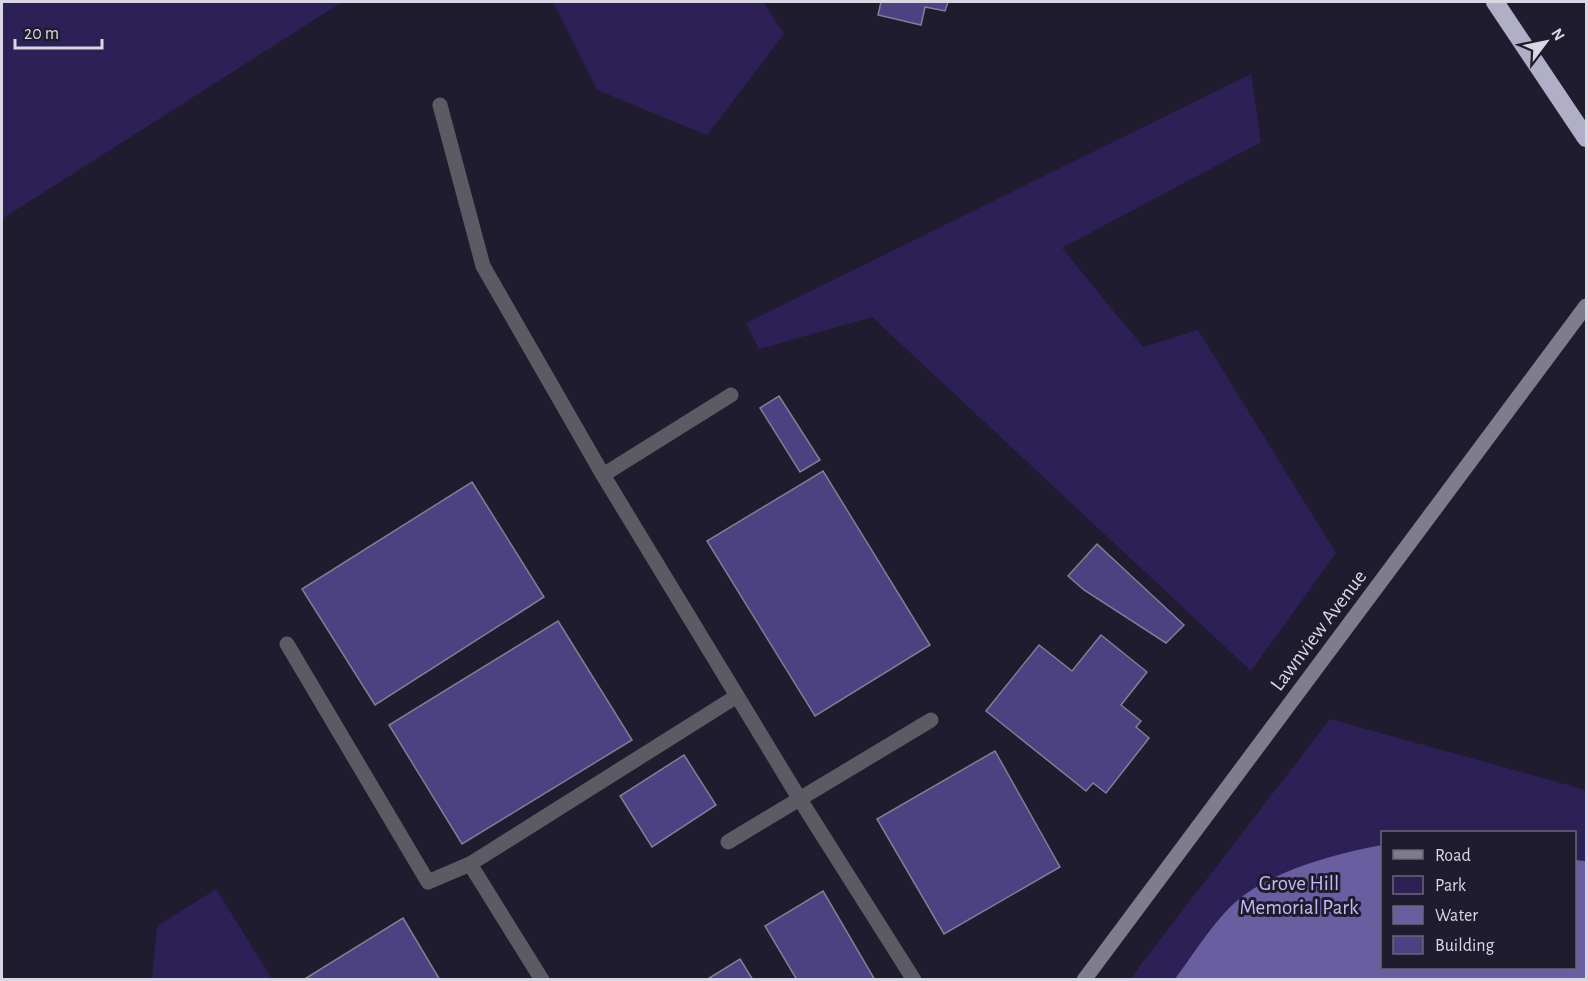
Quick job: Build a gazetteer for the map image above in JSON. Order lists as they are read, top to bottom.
{
  "streets": {
    "street": ["Lawnview Avenue"]
  },
  "parks": ["Grove Hill Memorial Park"],
  "legend": [
    "Road",
    "Park",
    "Water",
    "Building"
  ],
  "scale_bar": "20 m",
  "north": "top right"
}
